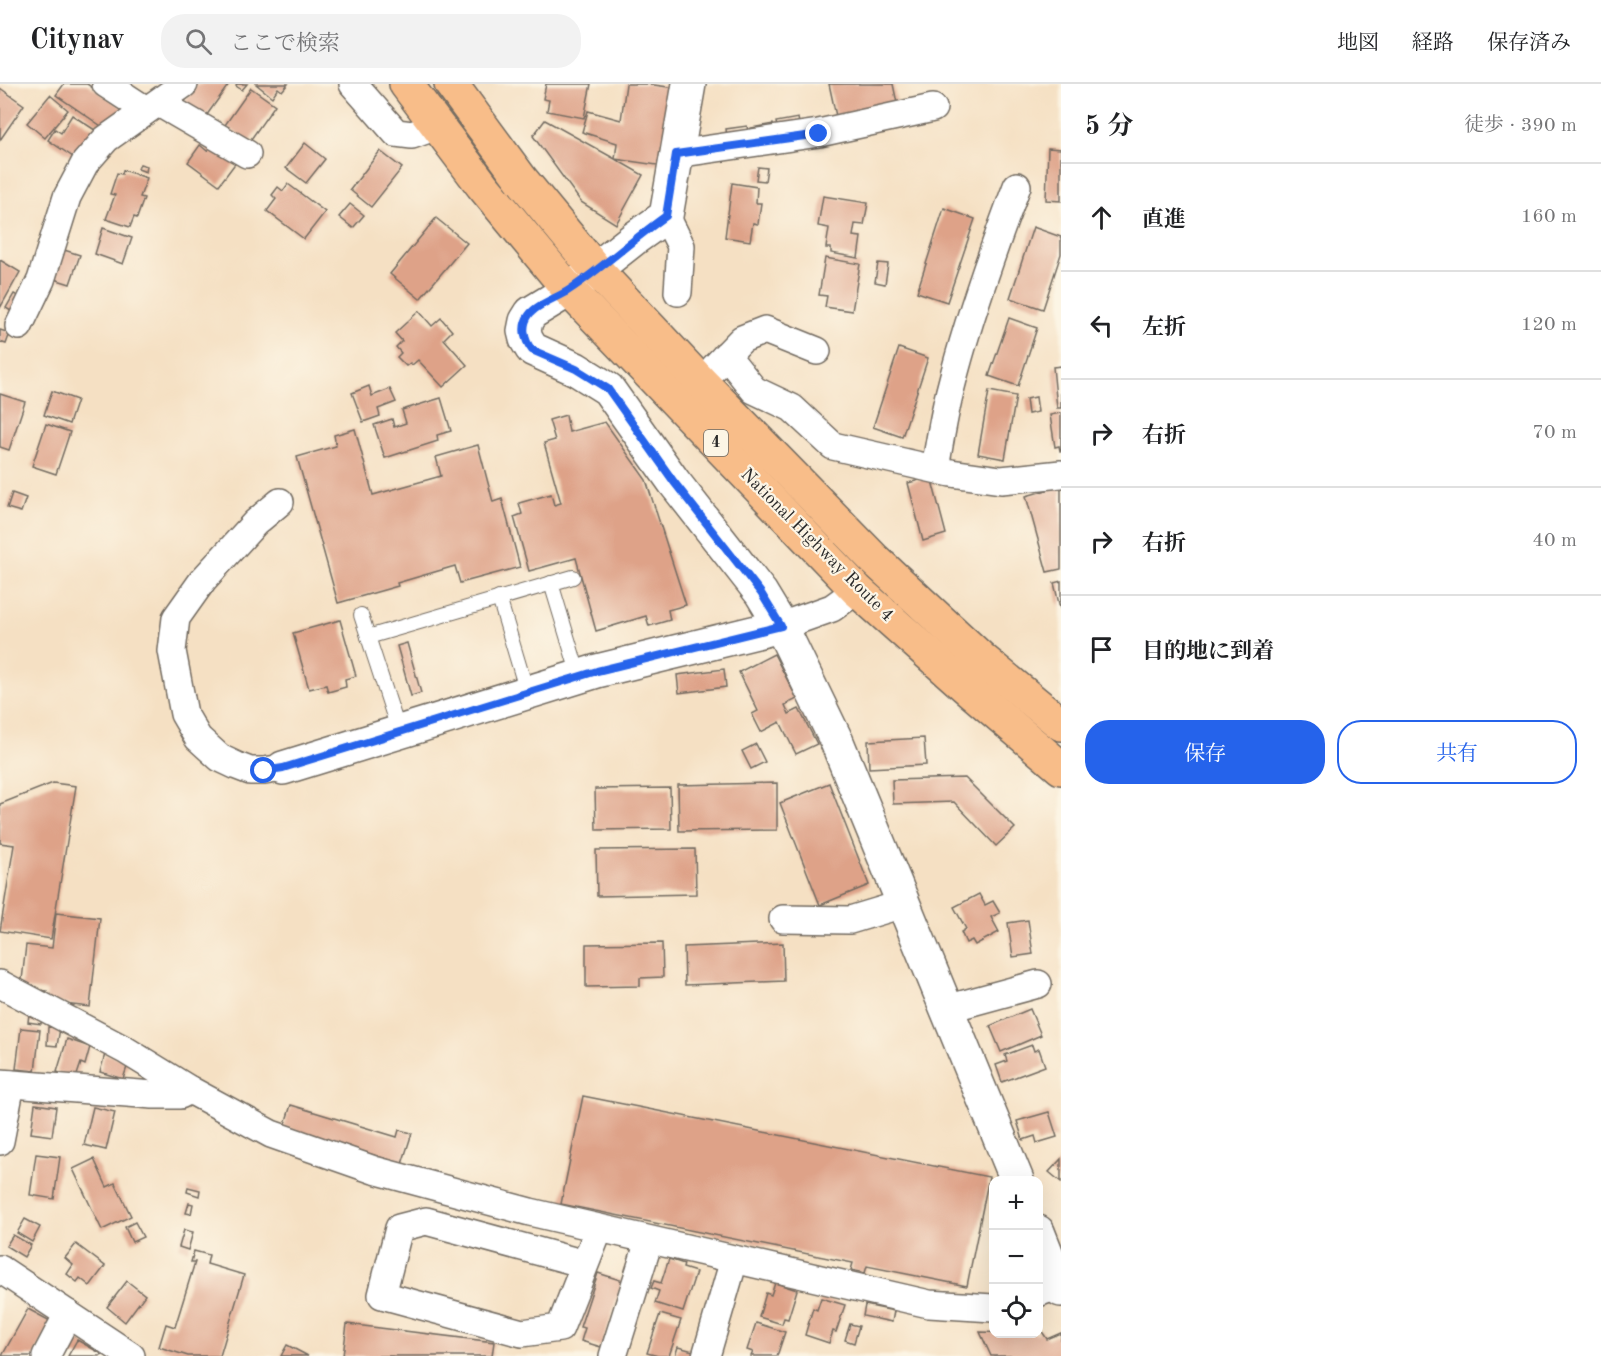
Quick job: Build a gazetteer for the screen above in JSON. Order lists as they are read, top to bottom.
{
  "streets": {
    "highway": ["4", "National Highway Route 4"]
  },
  "page": {
    "header": "Citynav",
    "search": "ここで検索",
    "nav": ["地図", "経路", "保存済み"],
    "heading": ["5 分", "徒歩 · 390 m"],
    "list": [
      ["直進", "160 m"],
      ["左折", "120 m"],
      ["右折", "70 m"],
      ["右折", "40 m"],
      "目的地に到着"
    ],
    "buttons": ["保存", "共有"],
    "map_buttons": ["+", "−"]
  }
}
